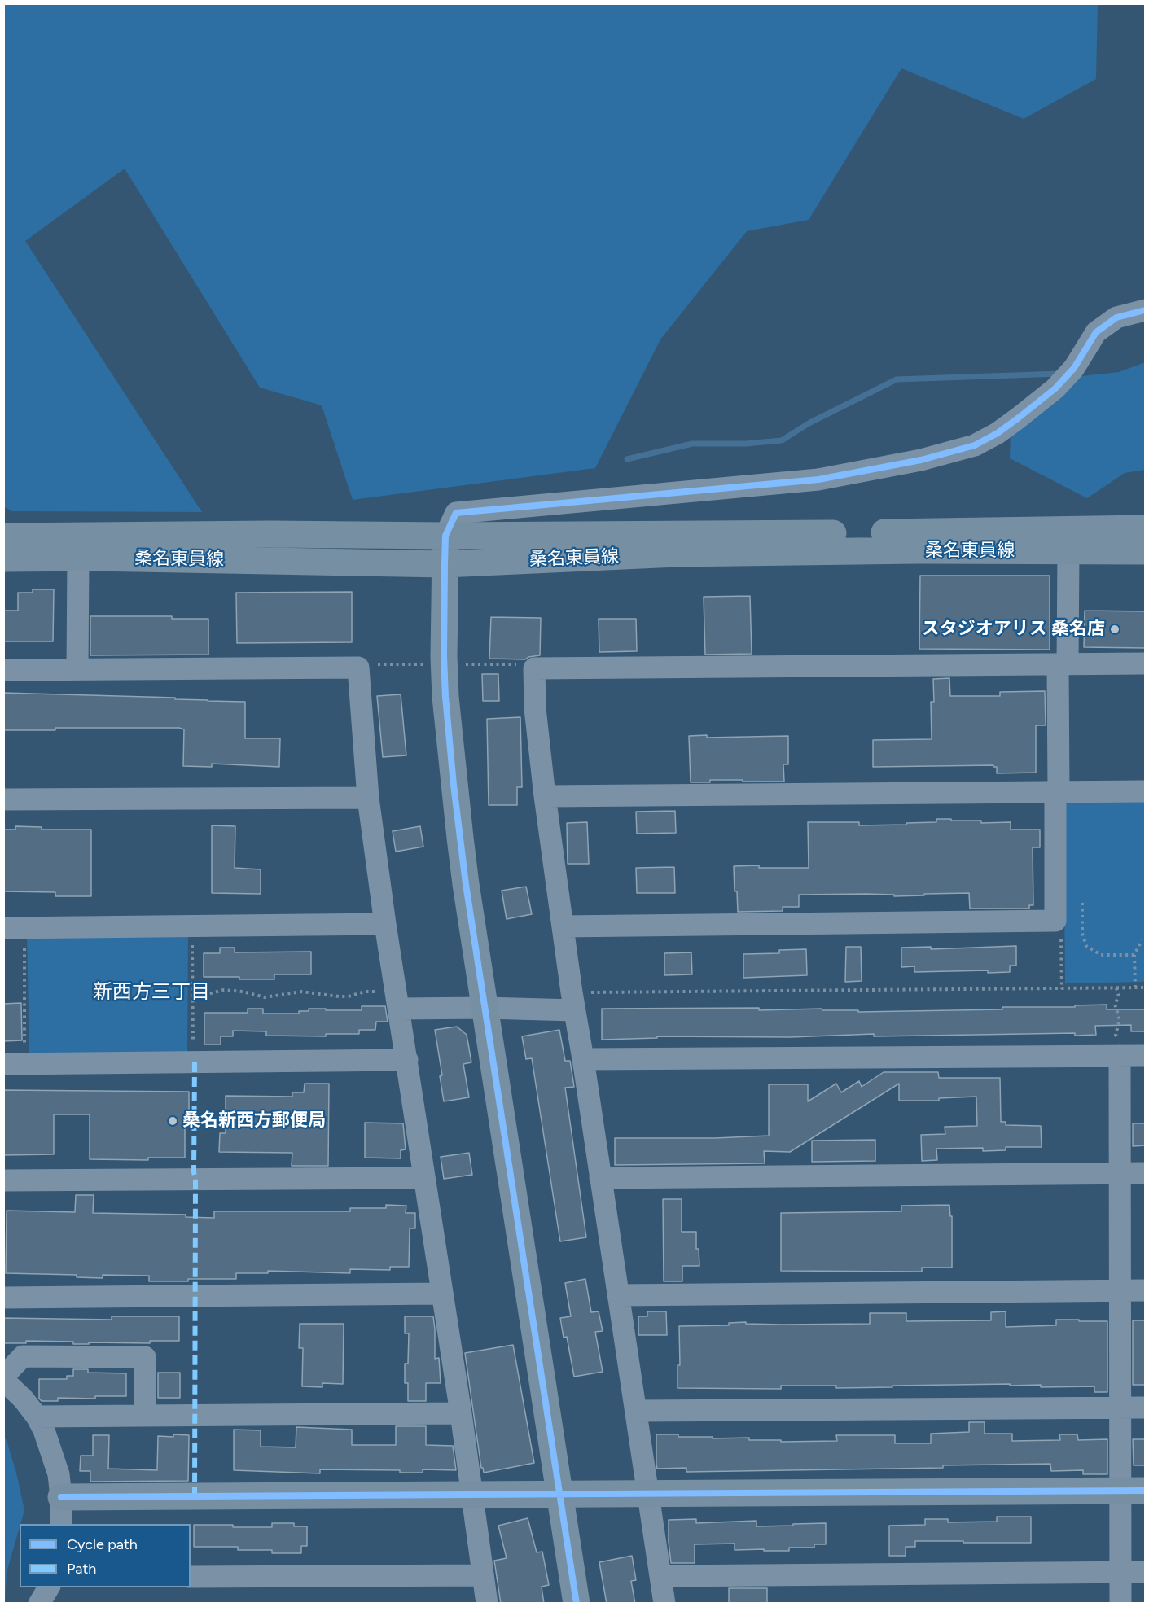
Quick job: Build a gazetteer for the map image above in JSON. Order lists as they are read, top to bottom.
{
  "streets": {
    "main road": ["桑名東員線"]
  },
  "districts": ["新西方三丁目"],
  "places": ["スタジオアリス 桑名店", "桑名新西方郵便局"],
  "legend": ["Cycle path", "Path"]
}
